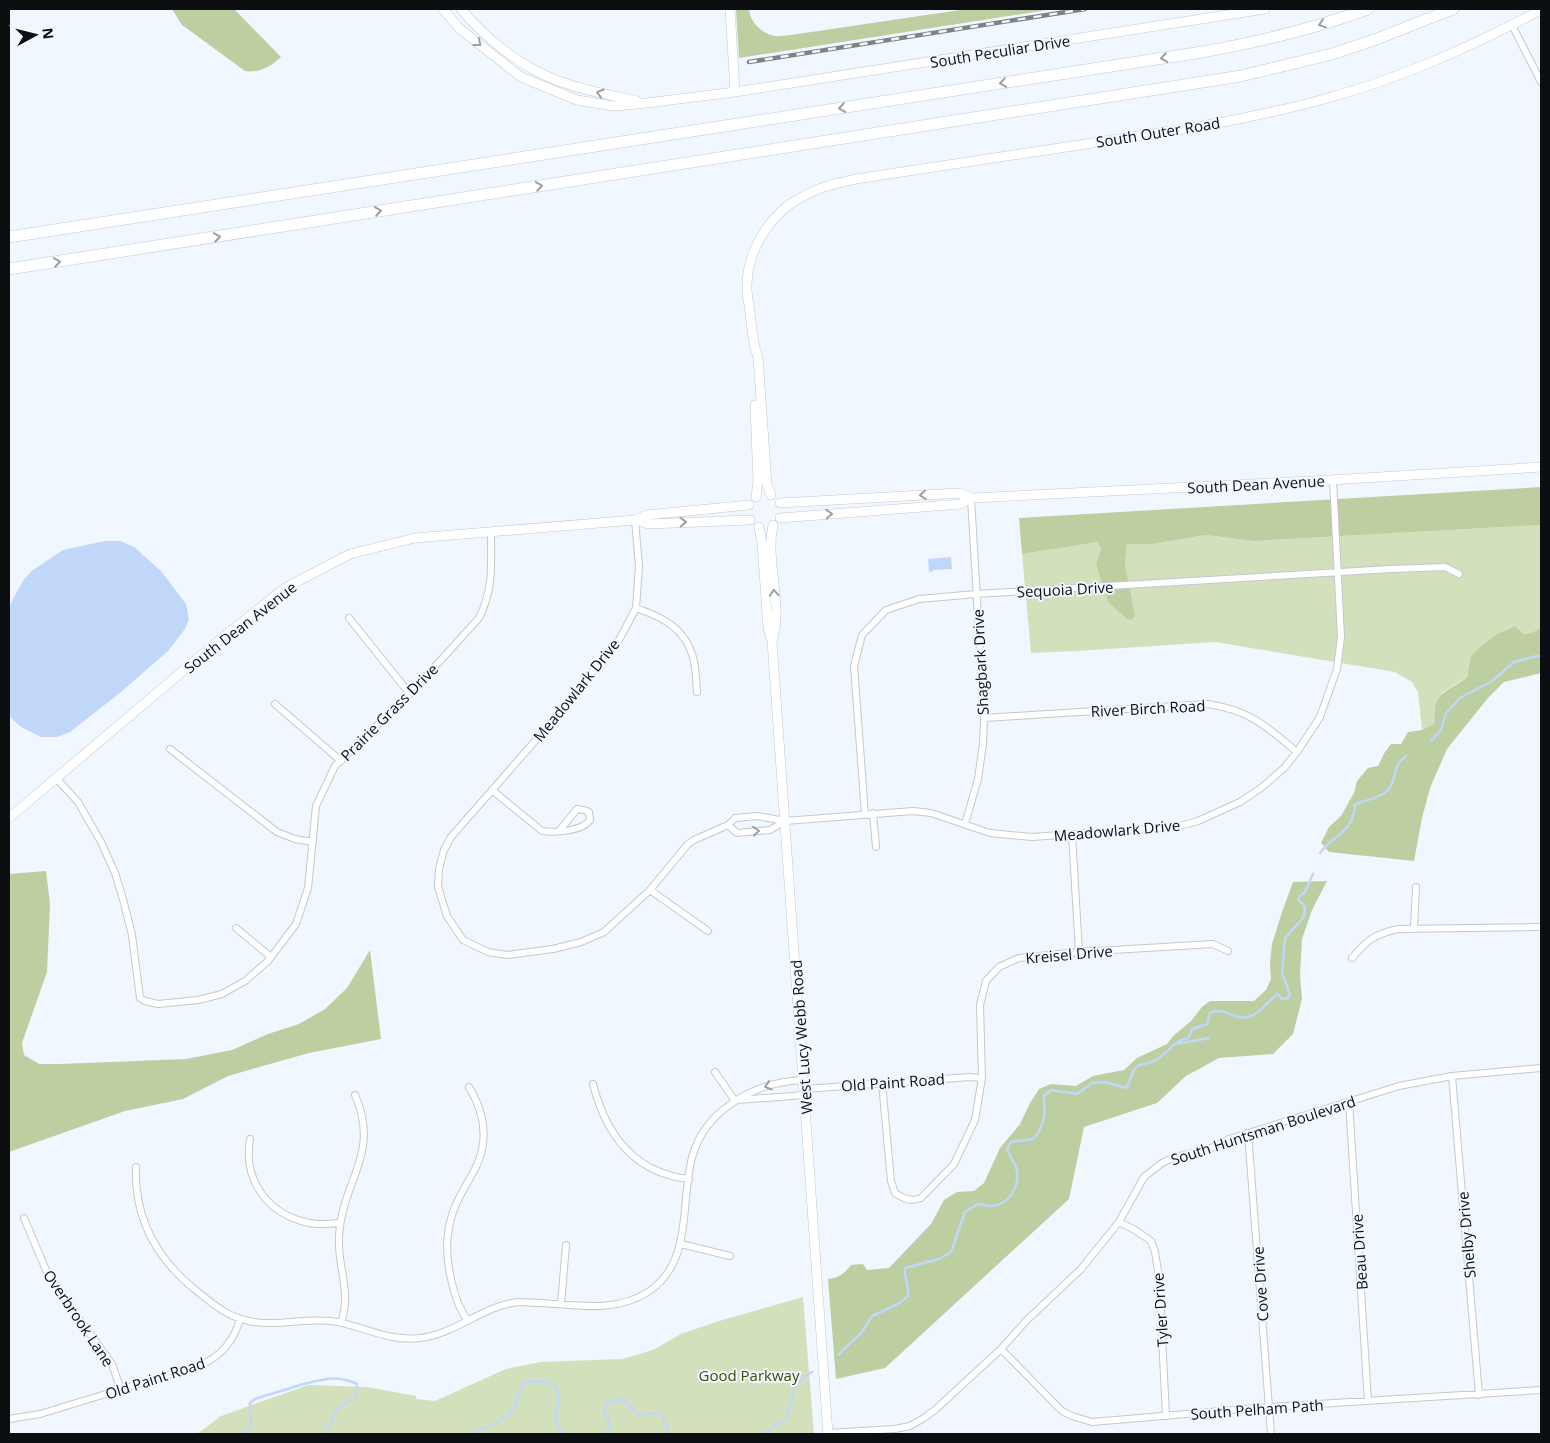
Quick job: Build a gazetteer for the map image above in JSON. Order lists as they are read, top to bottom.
{
  "streets": {
    "street": [
      "South Peculiar Drive",
      "South Outer Road",
      "South Dean Avenue",
      "Sequoia Drive",
      "Shagbark Drive",
      "Meadowlark Drive",
      "River Birch Road",
      "Prairie Grass Drive",
      "Kreisel Drive",
      "West Lucy Webb Road",
      "Old Paint Road",
      "South Huntsman Boulevard",
      "Shelby Drive",
      "Beau Drive",
      "Cove Drive",
      "Tyler Drive",
      "Overbrook Lane",
      "South Pelham Path"
    ]
  },
  "crossings": [
    ["South Dean Avenue", "Shagbark Drive"],
    ["South Dean Avenue", "Meadowlark Drive"],
    ["South Dean Avenue", "Prairie Grass Drive"],
    ["South Dean Avenue", "West Lucy Webb Road"],
    ["Sequoia Drive", "Shagbark Drive"],
    ["Sequoia Drive", "Meadowlark Drive"],
    ["Shagbark Drive", "Meadowlark Drive"],
    ["Shagbark Drive", "River Birch Road"],
    ["Meadowlark Drive", "River Birch Road"],
    ["Meadowlark Drive", "West Lucy Webb Road"],
    ["Kreisel Drive", "Old Paint Road"],
    ["West Lucy Webb Road", "Old Paint Road"],
    ["West Lucy Webb Road", "South Huntsman Boulevard"],
    ["Old Paint Road", "Overbrook Lane"],
    ["South Huntsman Boulevard", "Shelby Drive"],
    ["South Huntsman Boulevard", "Beau Drive"],
    ["South Huntsman Boulevard", "Cove Drive"],
    ["South Huntsman Boulevard", "Tyler Drive"],
    ["South Huntsman Boulevard", "South Pelham Path"],
    ["Shelby Drive", "South Pelham Path"],
    ["Beau Drive", "South Pelham Path"],
    ["Cove Drive", "South Pelham Path"],
    ["Tyler Drive", "South Pelham Path"]
  ],
  "parks": ["Good Parkway"],
  "north": "right"
}
